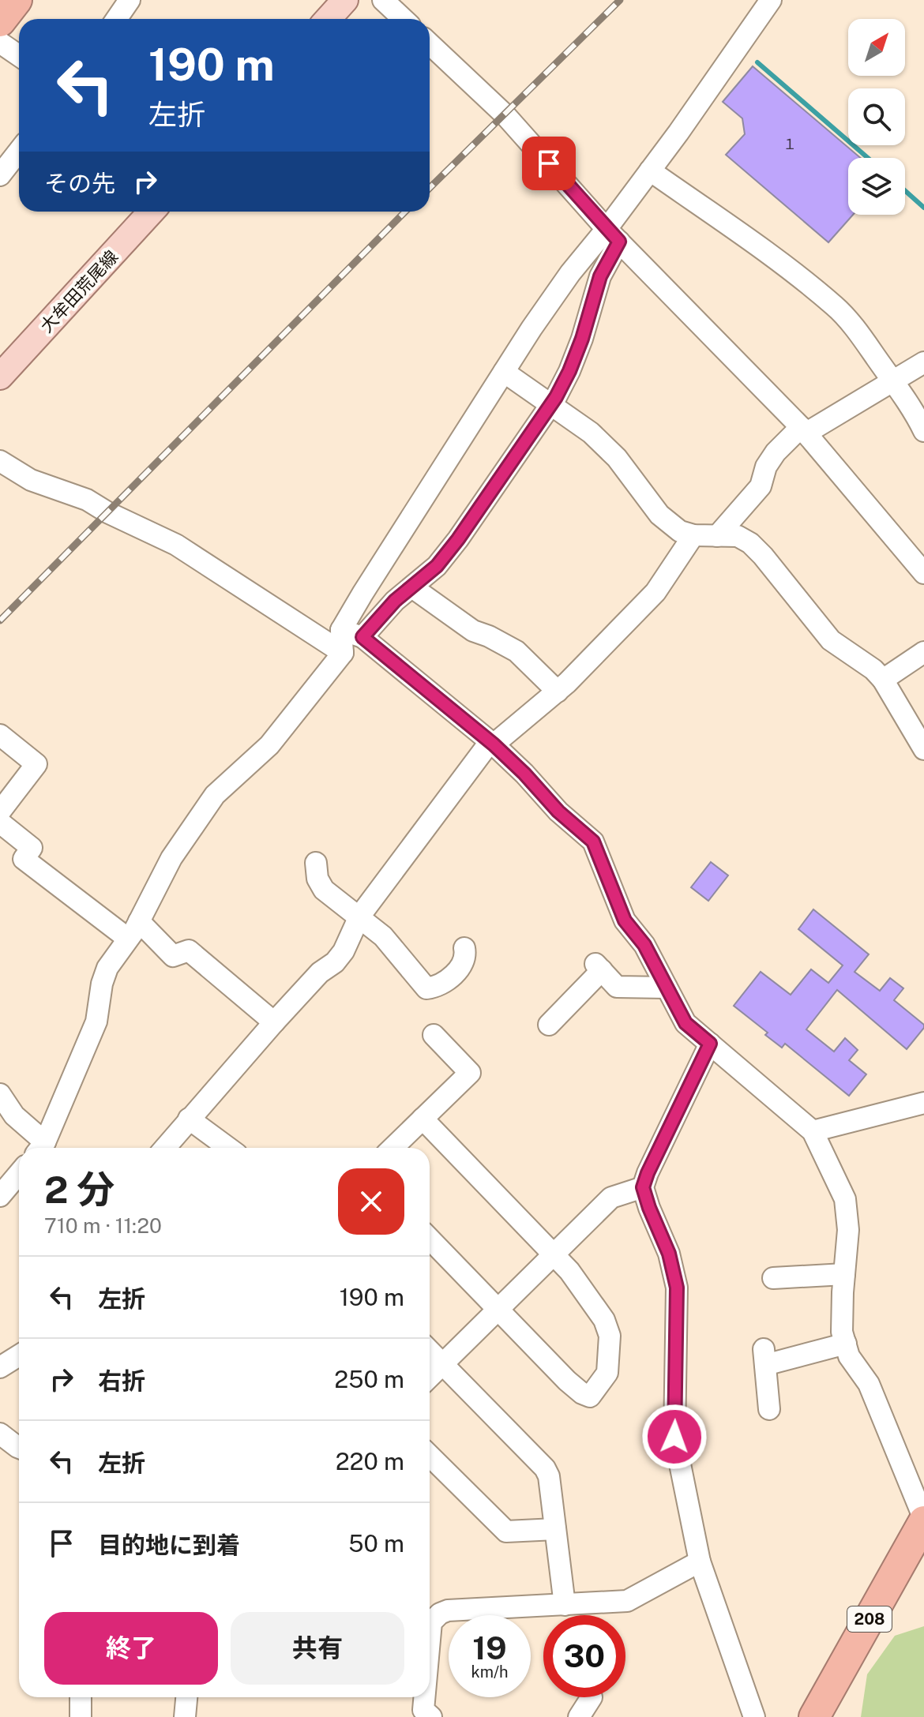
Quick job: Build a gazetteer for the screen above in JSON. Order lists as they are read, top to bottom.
{
  "streets": {
    "highway": ["208"],
    "main road": ["大牟田荒尾線"]
  },
  "house_numbers": ["１"],
  "north": "top right",
  "page": {
    "turn": ["190 m", "左折"],
    "then": "その先",
    "heading": ["2 分", "710 m · 11:20"],
    "list": [
      {
        "name": "左折",
        "value": "190 m"
      },
      {
        "name": "右折",
        "value": "250 m"
      },
      {
        "name": "左折",
        "value": "220 m"
      },
      {
        "name": "目的地に到着",
        "value": "50 m"
      }
    ],
    "buttons": ["終了", "共有"],
    "speed": "19 km/h",
    "limit": "30"
  }
}
